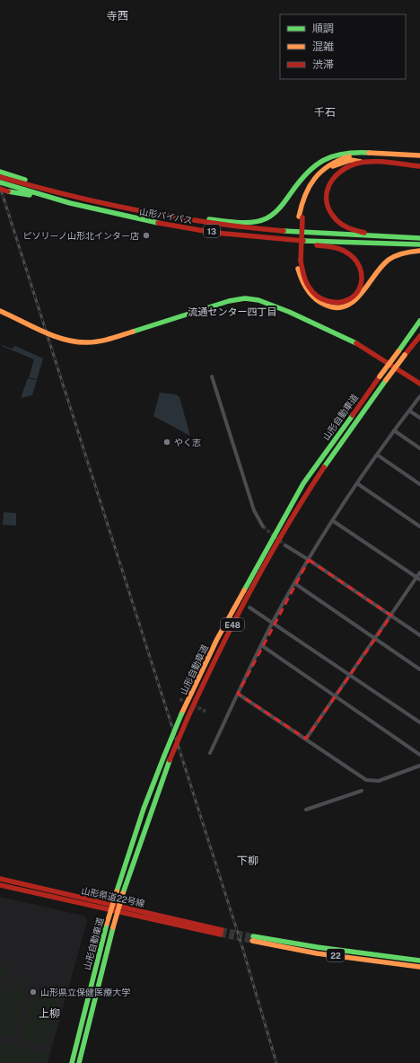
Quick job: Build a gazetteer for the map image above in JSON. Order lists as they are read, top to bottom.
{
  "streets": {
    "main road": [
      "山形バイパス",
      "13",
      "山形自動車道",
      "E48",
      "山形県道22号線",
      "22"
    ]
  },
  "districts": [
    "寺西",
    "千石",
    "流通センター四丁目",
    "下柳",
    "上柳"
  ],
  "places": ["ピソリーノ山形北インター店", "やく志", "山形県立保健医療大学"],
  "legend": ["順調", "混雑", "渋滞"]
}
